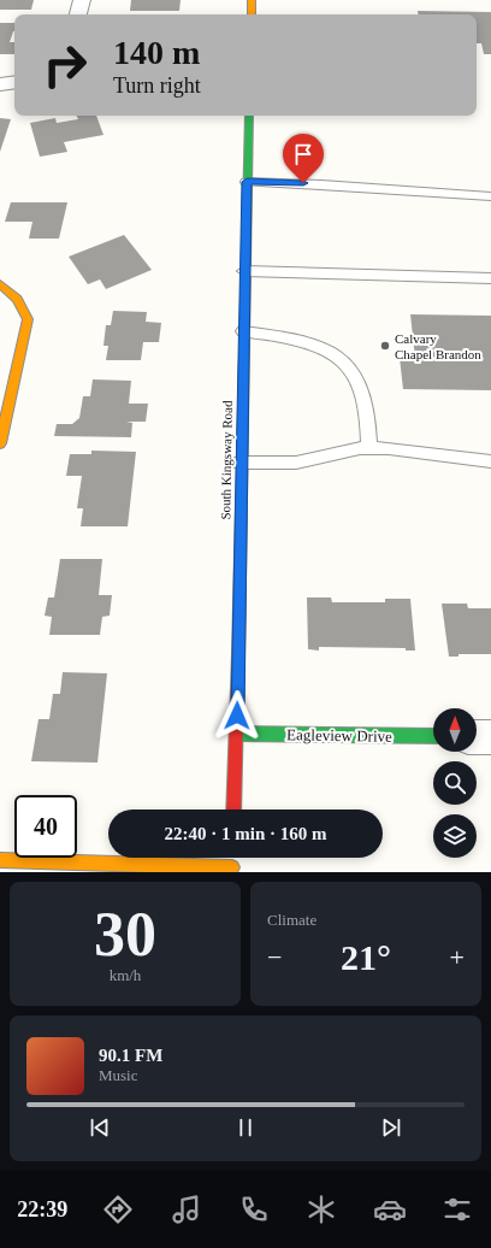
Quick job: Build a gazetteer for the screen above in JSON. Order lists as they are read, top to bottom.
{
  "streets": {
    "street": ["South Kingsway Road", "Eagleview Drive"]
  },
  "crossings": [
    ["South Kingsway Road", "Eagleview Drive"]
  ],
  "places": ["Calvary Chapel Brandon"],
  "north": "top",
  "page": {
    "turn": ["140 m", "Turn right"],
    "limit": "40",
    "trip": "22:40 · 1 min · 160 m",
    "tile": [
      ["30", "km/h"],
      "Climate"
    ],
    "heat": ["−", "21°", "+"],
    "song": ["90.1 FM", "Music"],
    "tabs": "22:39"
  }
}
